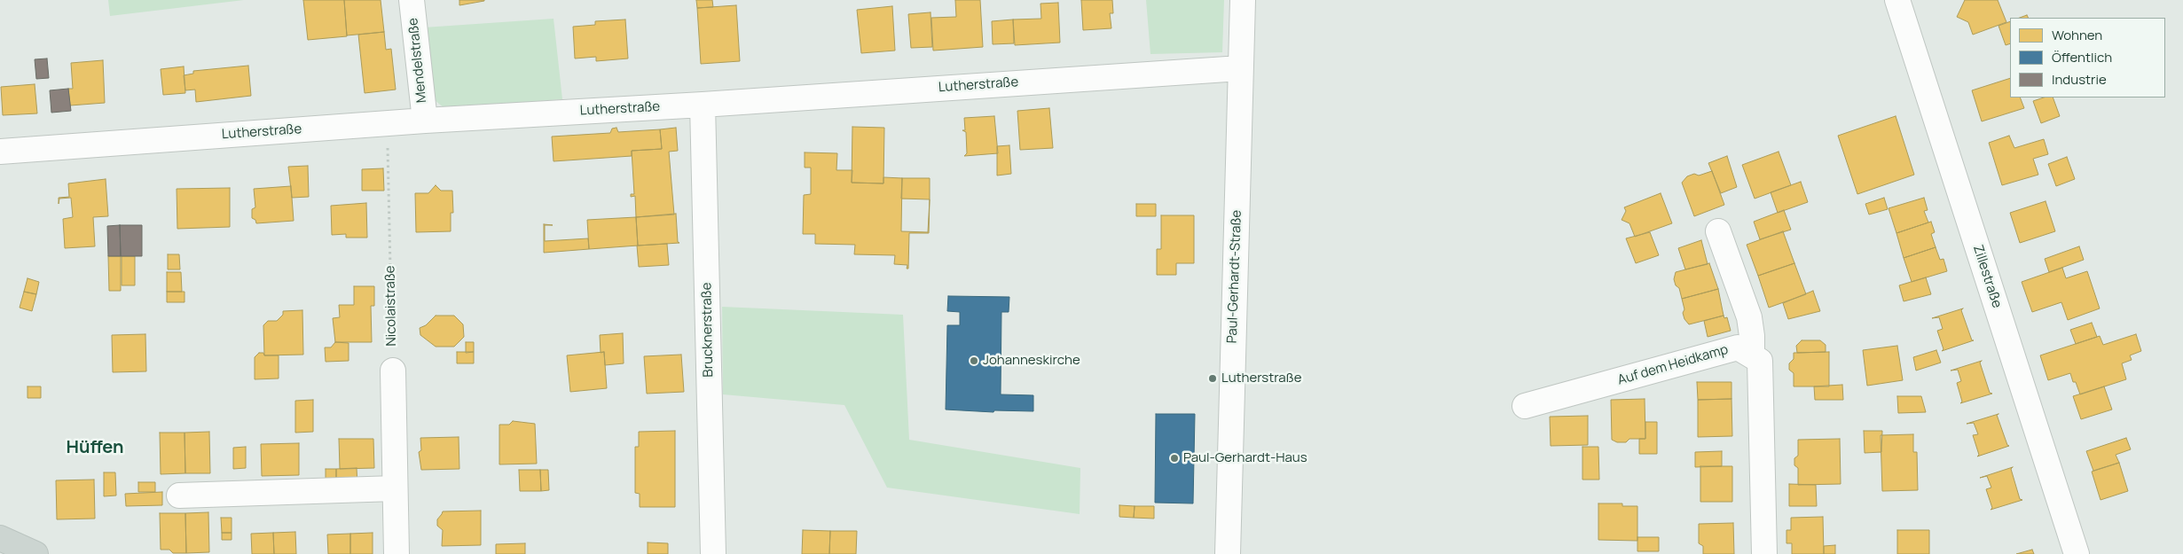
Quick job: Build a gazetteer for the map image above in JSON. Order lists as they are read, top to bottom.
{
  "streets": {
    "street": [
      "Mendelstraße",
      "Lutherstraße",
      "Paul-Gerhardt-Straße",
      "Zillestraße",
      "Brucknerstraße",
      "Auf dem Heidkamp"
    ],
    "path": ["Nicolaistraße"]
  },
  "crossings": [
    ["Mendelstraße", "Lutherstraße"],
    ["Lutherstraße", "Paul-Gerhardt-Straße"],
    ["Lutherstraße", "Nicolaistraße"],
    ["Lutherstraße", "Brucknerstraße"]
  ],
  "districts": ["Hüffen"],
  "places": ["Johanneskirche", "Lutherstraße", "Paul-Gerhardt-Haus"],
  "legend": ["Wohnen", "Öffentlich", "Industrie"]
}
